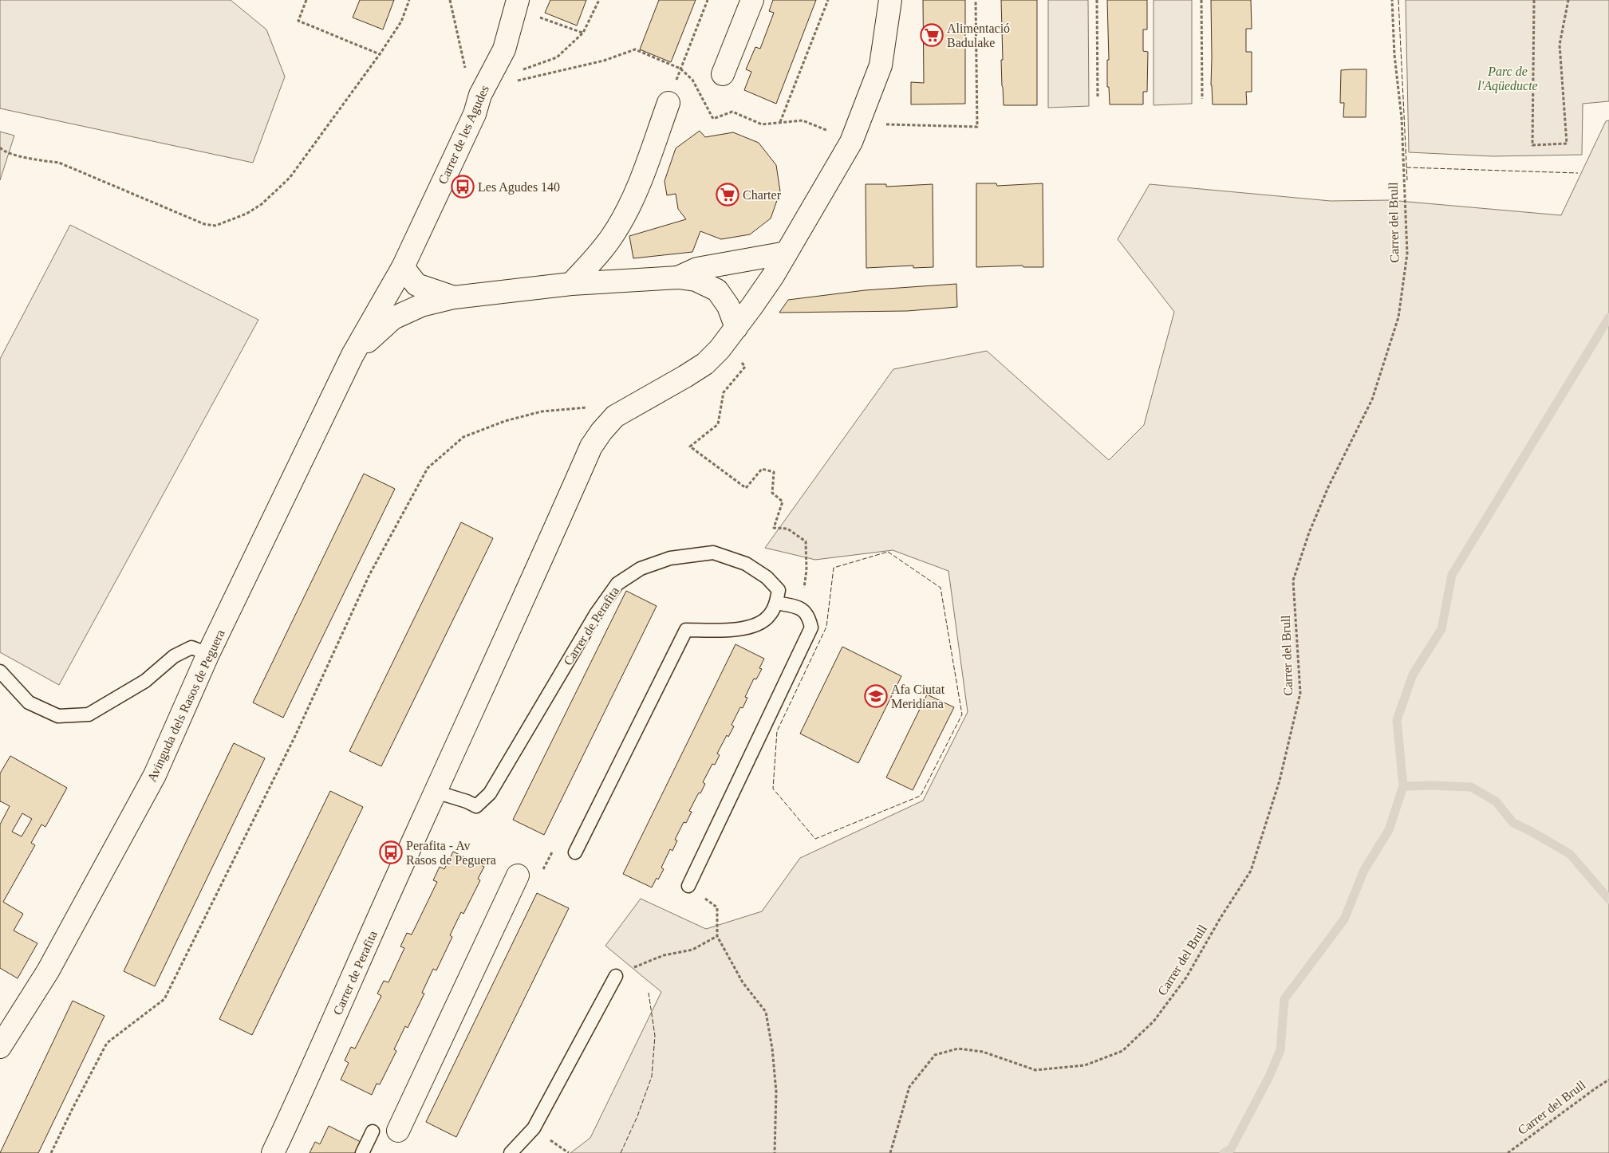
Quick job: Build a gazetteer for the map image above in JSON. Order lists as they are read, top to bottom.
{
  "streets": {
    "street": ["Carrer de les Agudes", "Carrer de Perafita", "Avinguda dels Rasos de Peguera"],
    "path": ["Carrer del Brull"]
  },
  "crossings": [
    ["Carrer de les Agudes", "Avinguda dels Rasos de Peguera"],
    ["Carrer de Perafita", "Avinguda dels Rasos de Peguera"]
  ],
  "parks": ["Parc de l'Aqüeducte"],
  "places": {
    "supermarket": ["Alimentació Badulake", "Charter"],
    "bus stop": ["Les Agudes 140", "Perafita - Av Rasos de Peguera"],
    "school or university": ["Afa Ciutat Meridiana"]
  }
}
